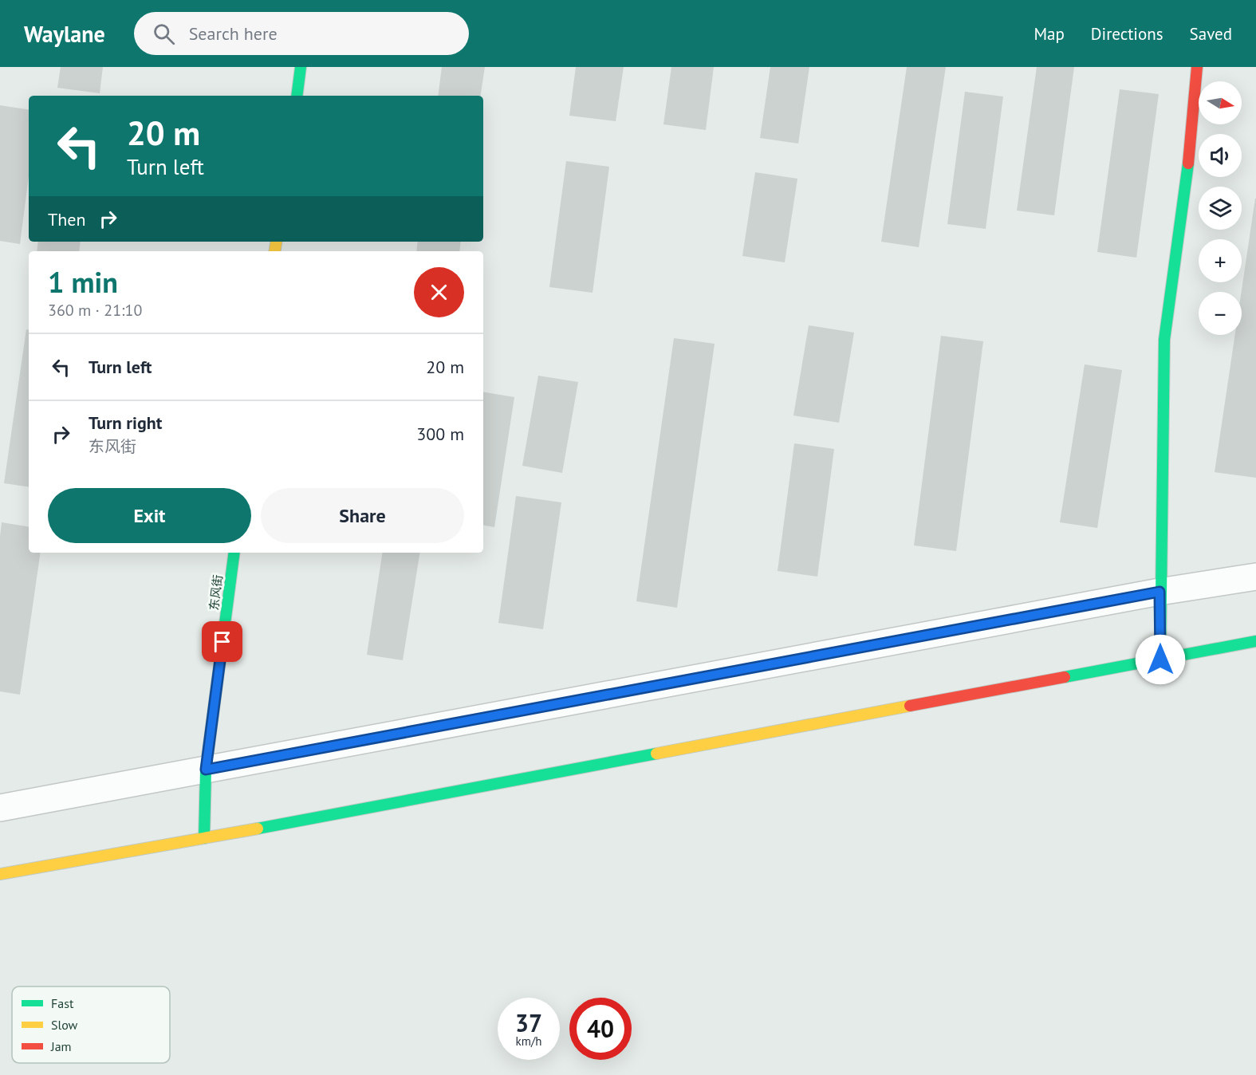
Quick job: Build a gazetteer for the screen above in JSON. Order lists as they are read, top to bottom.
{
  "streets": {
    "street": ["东风街"]
  },
  "legend": ["Fast", "Slow", "Jam"],
  "north": "right",
  "page": {
    "header": "Waylane",
    "search": "Search here",
    "nav": ["Map", "Directions", "Saved"],
    "map_buttons": ["+", "−"],
    "turn": ["20 m", "Turn left"],
    "then": "Then",
    "heading": ["1 min", "360 m · 21:10"],
    "list": [
      {
        "name": "Turn left",
        "value": "20 m"
      },
      {
        "name": "Turn right",
        "note": "东风街",
        "value": "300 m"
      }
    ],
    "buttons": ["Exit", "Share"],
    "speed": "37 km/h",
    "limit": "40"
  }
}
